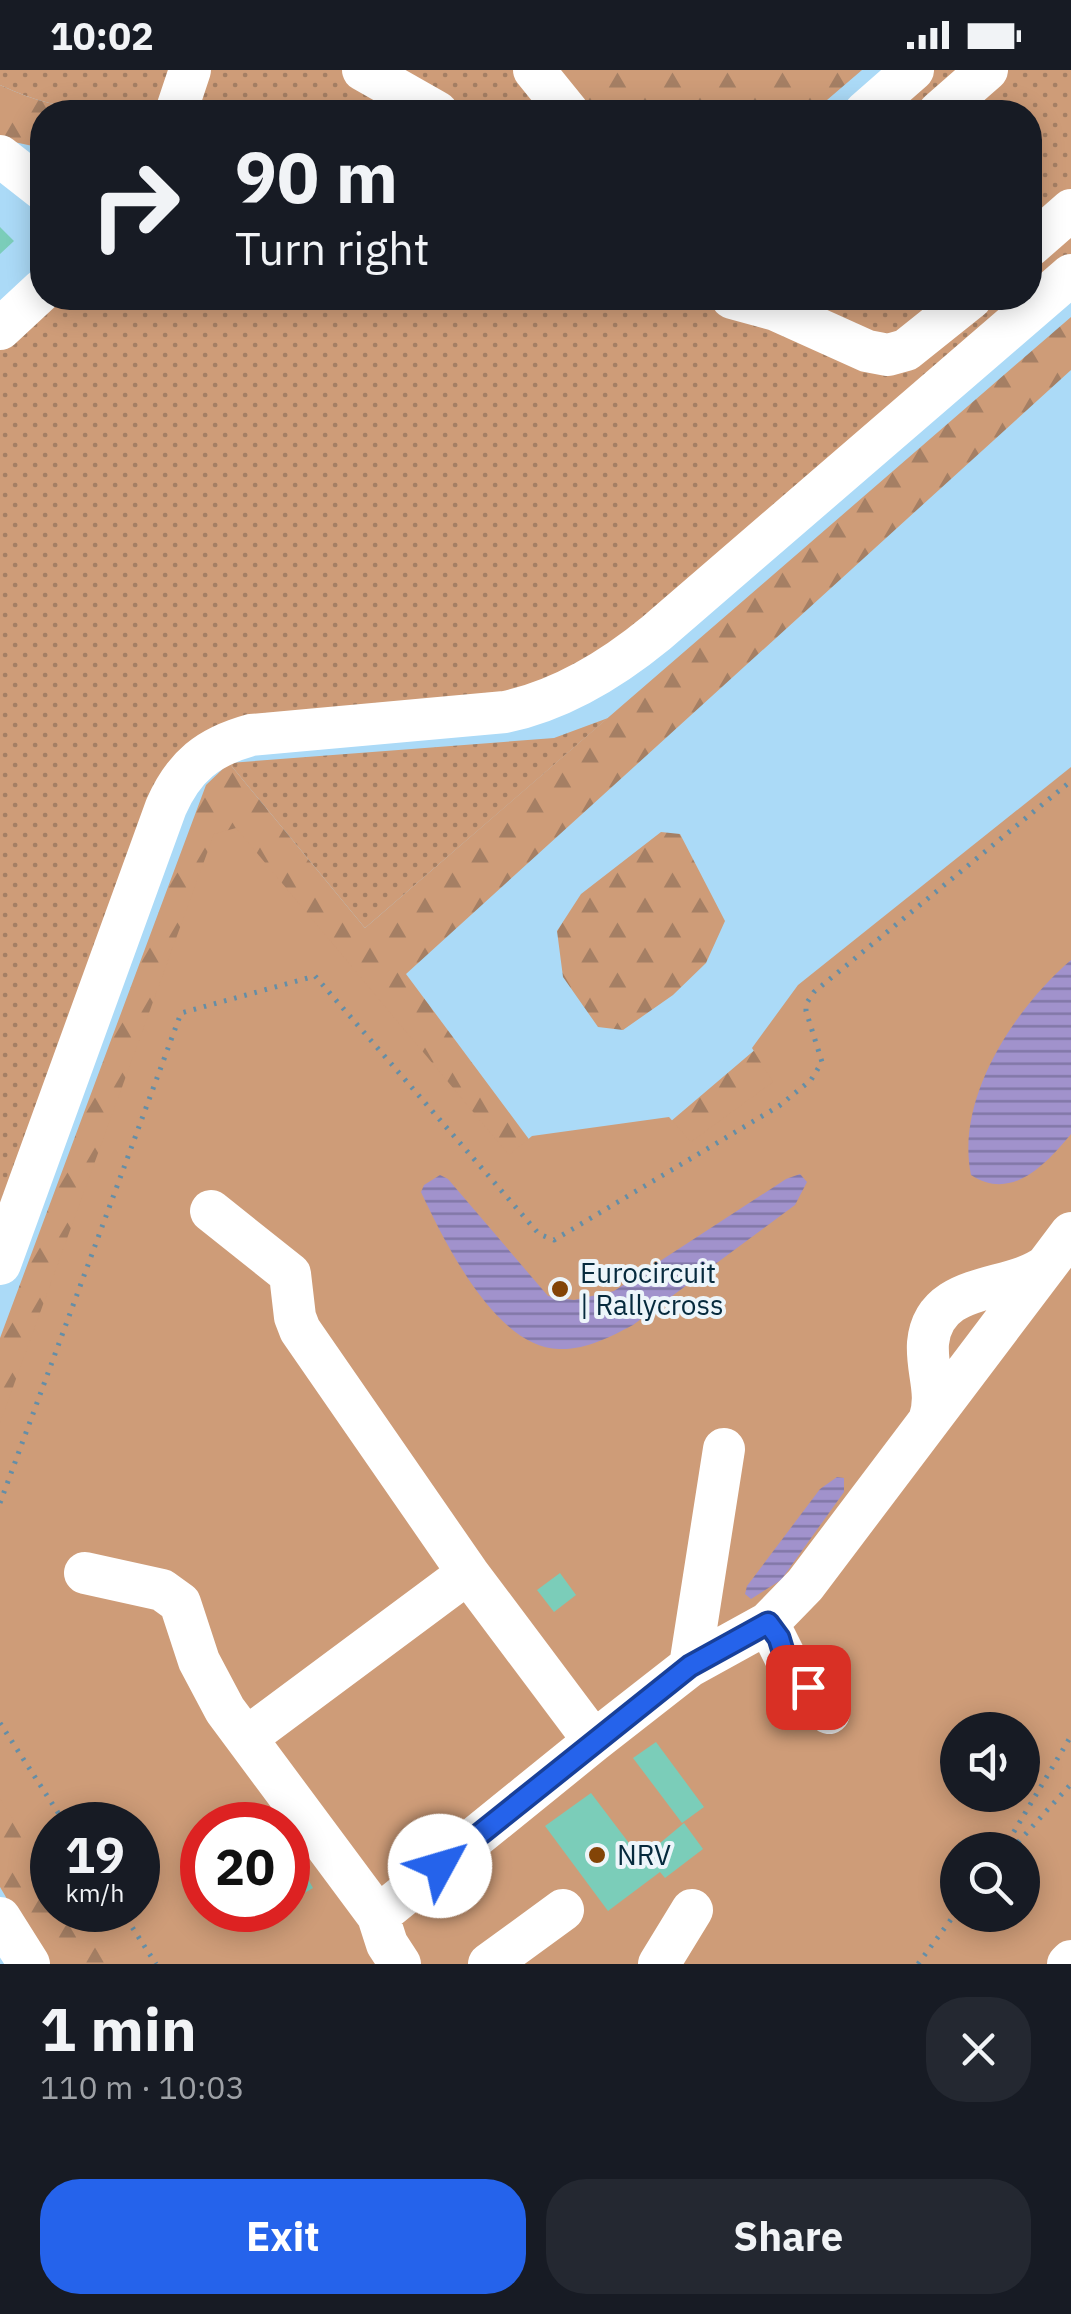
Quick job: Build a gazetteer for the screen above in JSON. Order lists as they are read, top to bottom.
{
  "places": ["Eurocircuit | Rallycross", "NRV"],
  "page": {
    "status": "10:02",
    "turn": ["90 m", "Turn right"],
    "speed": "19 km/h",
    "limit": "20",
    "heading": ["1 min", "110 m · 10:03"],
    "buttons": ["Exit", "Share"]
  }
}
